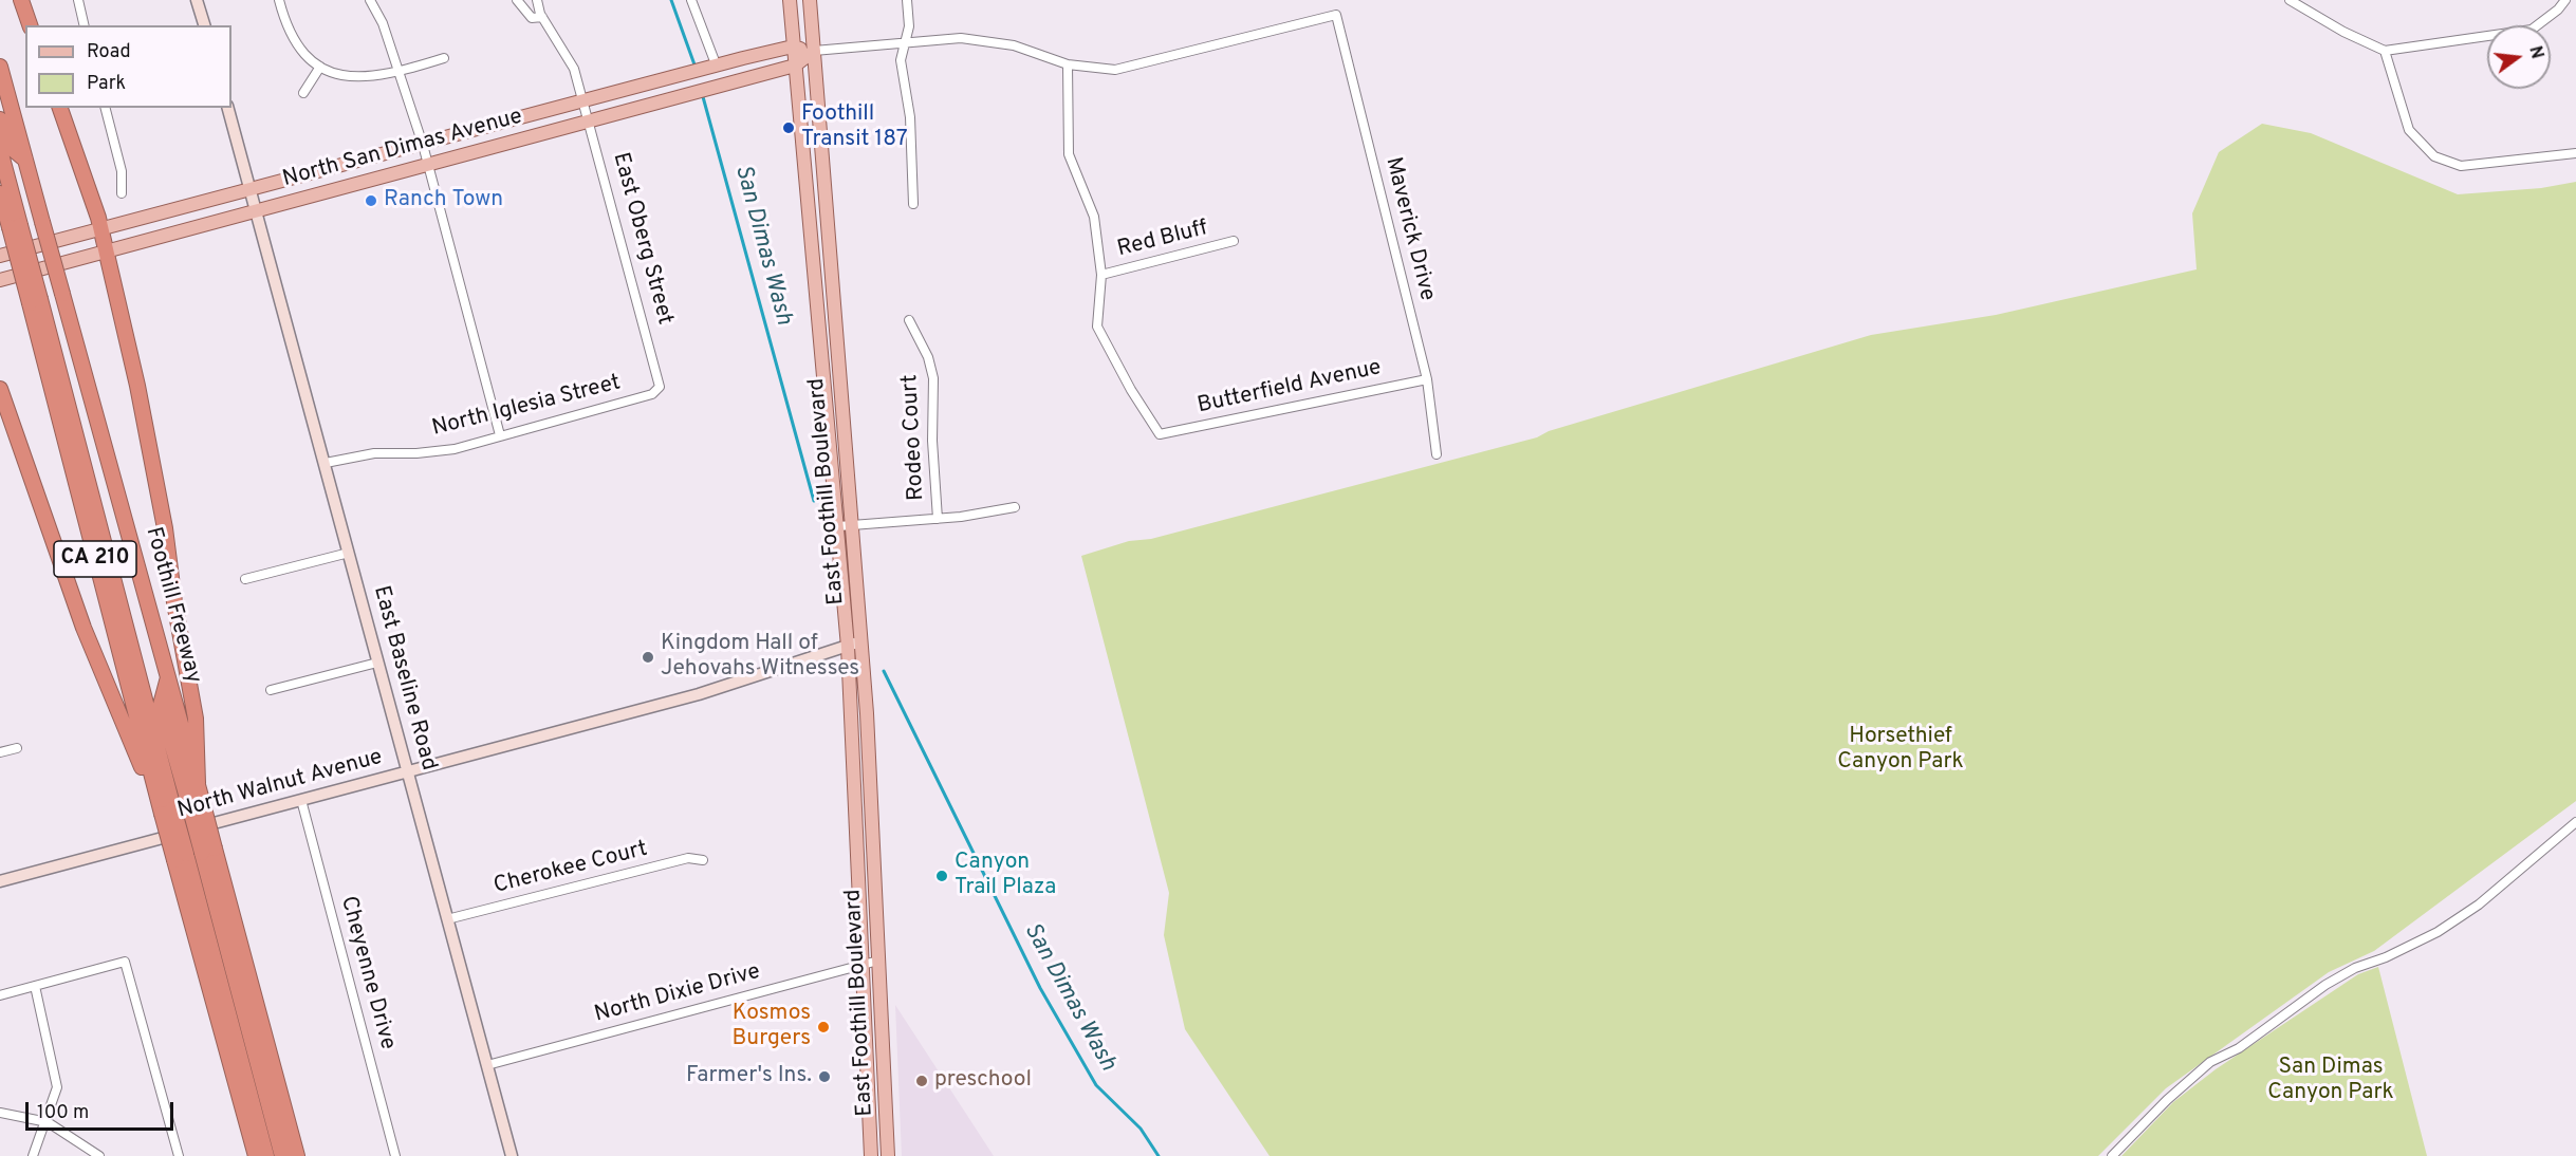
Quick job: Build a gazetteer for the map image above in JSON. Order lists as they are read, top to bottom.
{
  "streets": {
    "highway": ["CA 210", "Foothill Freeway"],
    "main road": [
      "North San Dimas Avenue",
      "East Foothill Boulevard",
      "East Baseline Road",
      "North Walnut Avenue"
    ],
    "street": [
      "Maverick Drive",
      "East Oberg Street",
      "Red Bluff",
      "Butterfield Avenue",
      "North Iglesia Street",
      "Rodeo Court",
      "Cherokee Court",
      "Cheyenne Drive",
      "North Dixie Drive"
    ]
  },
  "crossings": [
    ["North San Dimas Avenue", "Maverick Drive"],
    ["North San Dimas Avenue", "East Oberg Street"],
    ["North San Dimas Avenue", "East Foothill Boulevard"],
    ["North San Dimas Avenue", "East Baseline Road"],
    ["Maverick Drive", "Butterfield Avenue"],
    ["East Oberg Street", "North Iglesia Street"],
    ["Red Bluff", "Butterfield Avenue"],
    ["North Iglesia Street", "East Baseline Road"],
    ["East Foothill Boulevard", "North Walnut Avenue"],
    ["East Foothill Boulevard", "North Dixie Drive"],
    ["East Baseline Road", "North Walnut Avenue"],
    ["East Baseline Road", "Cherokee Court"],
    ["East Baseline Road", "North Dixie Drive"],
    ["North Walnut Avenue", "Cheyenne Drive"]
  ],
  "water": ["San Dimas Wash"],
  "parks": ["Horsethief Canyon Park", "San Dimas Canyon Park"],
  "places": [
    "Foothill Transit 187",
    "Ranch Town",
    "Kingdom Hall of Jehovahs Witnesses",
    "Canyon Trail Plaza",
    "Kosmos Burgers",
    "Farmer's Ins.",
    "preschool"
  ],
  "legend": ["Road", "Park"],
  "scale_bar": "100 m",
  "north": "right"
}
